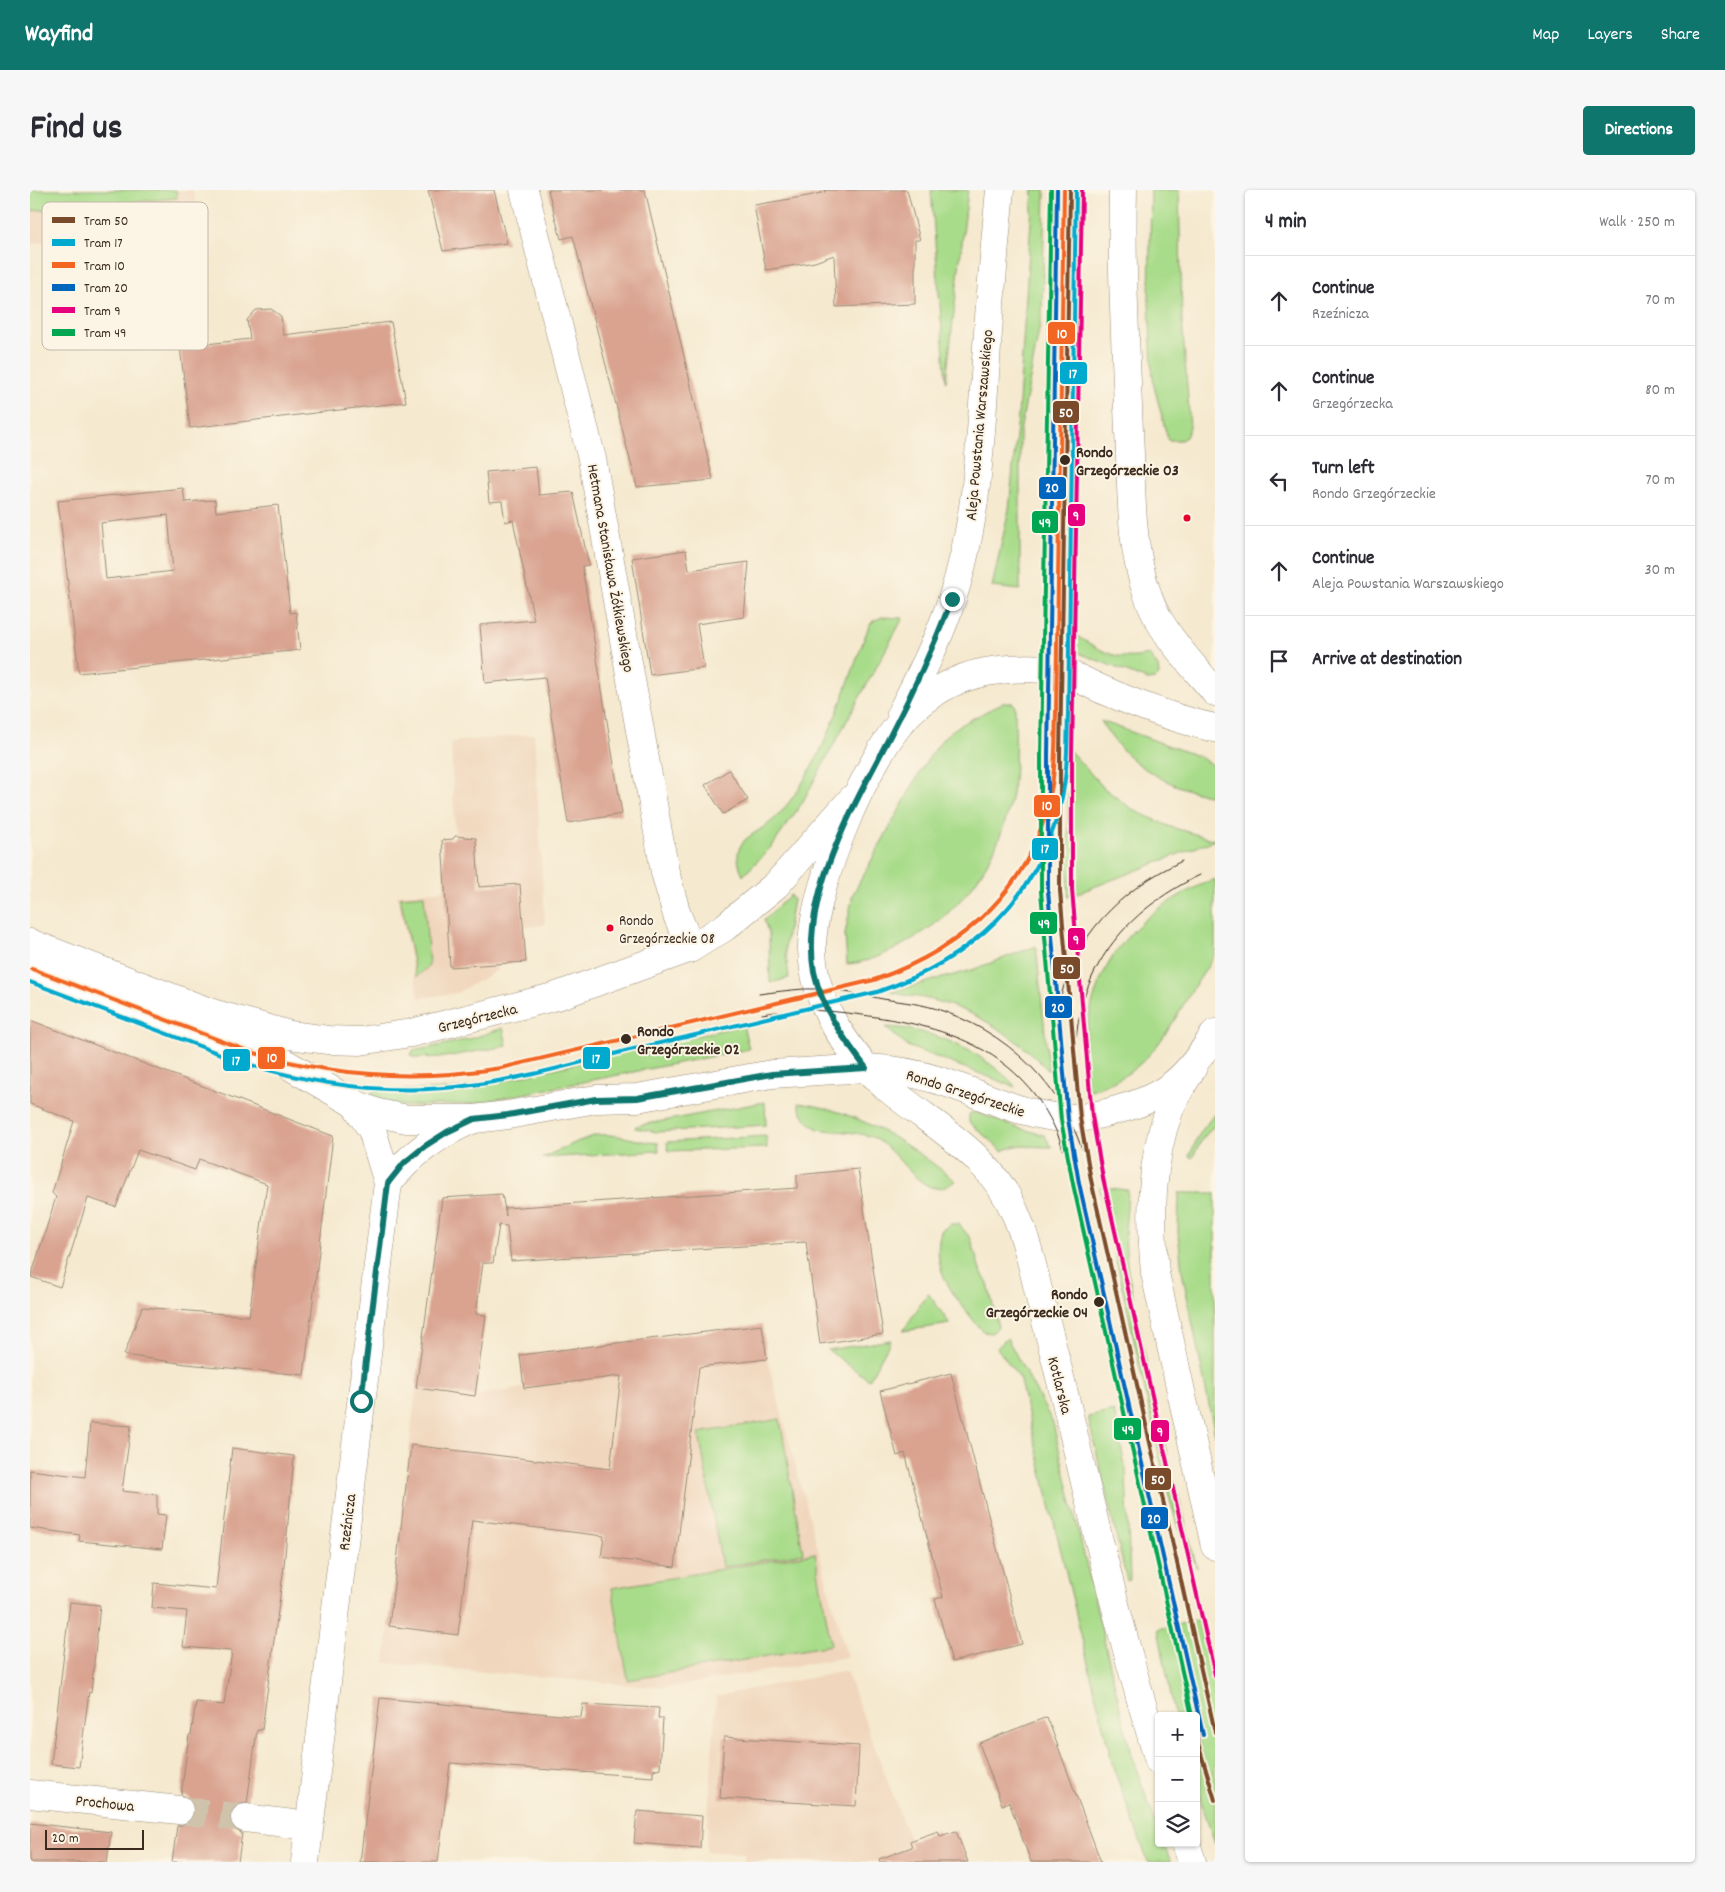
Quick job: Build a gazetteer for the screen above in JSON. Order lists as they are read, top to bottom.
{
  "streets": {
    "street": [
      "Aleja Powstania Warszawskiego",
      "Hetmana Stanisława Żółkiewskiego",
      "Grzegórzecka",
      "Rondo Grzegórzeckie",
      "Kotlarska",
      "Rzeźnicza",
      "Prochowa"
    ]
  },
  "crossings": [
    ["Hetmana Stanisława Żółkiewskiego", "Grzegórzecka"],
    ["Rondo Grzegórzeckie", "Kotlarska"]
  ],
  "places": [
    "Rondo Grzegórzeckie 03",
    "Rondo Grzegórzeckie 08",
    "Rondo Grzegórzeckie 02",
    "Rondo Grzegórzeckie 04"
  ],
  "lines": [
    "tram line 50",
    "tram line 17",
    "tram line 10",
    "tram line 20",
    "tram line 9",
    "tram line 49"
  ],
  "legend": [
    "Tram 50",
    "Tram 17",
    "Tram 10",
    "Tram 20",
    "Tram 9",
    "Tram 49"
  ],
  "scale_bar": "20 m",
  "page": {
    "header": "Wayfind",
    "nav": ["Map", "Layers", "Share"],
    "title": "Find us",
    "buttons": "Directions",
    "heading": ["4 min", "Walk · 250 m"],
    "list": [
      ["Continue", "Rzeźnicza", "70 m"],
      ["Continue", "Grzegórzecka", "80 m"],
      ["Turn left", "Rondo Grzegórzeckie", "70 m"],
      ["Continue", "Aleja Powstania Warszawskiego", "30 m"],
      "Arrive at destination"
    ],
    "map_buttons": ["+", "−"],
    "scale": "20 m"
  }
}
